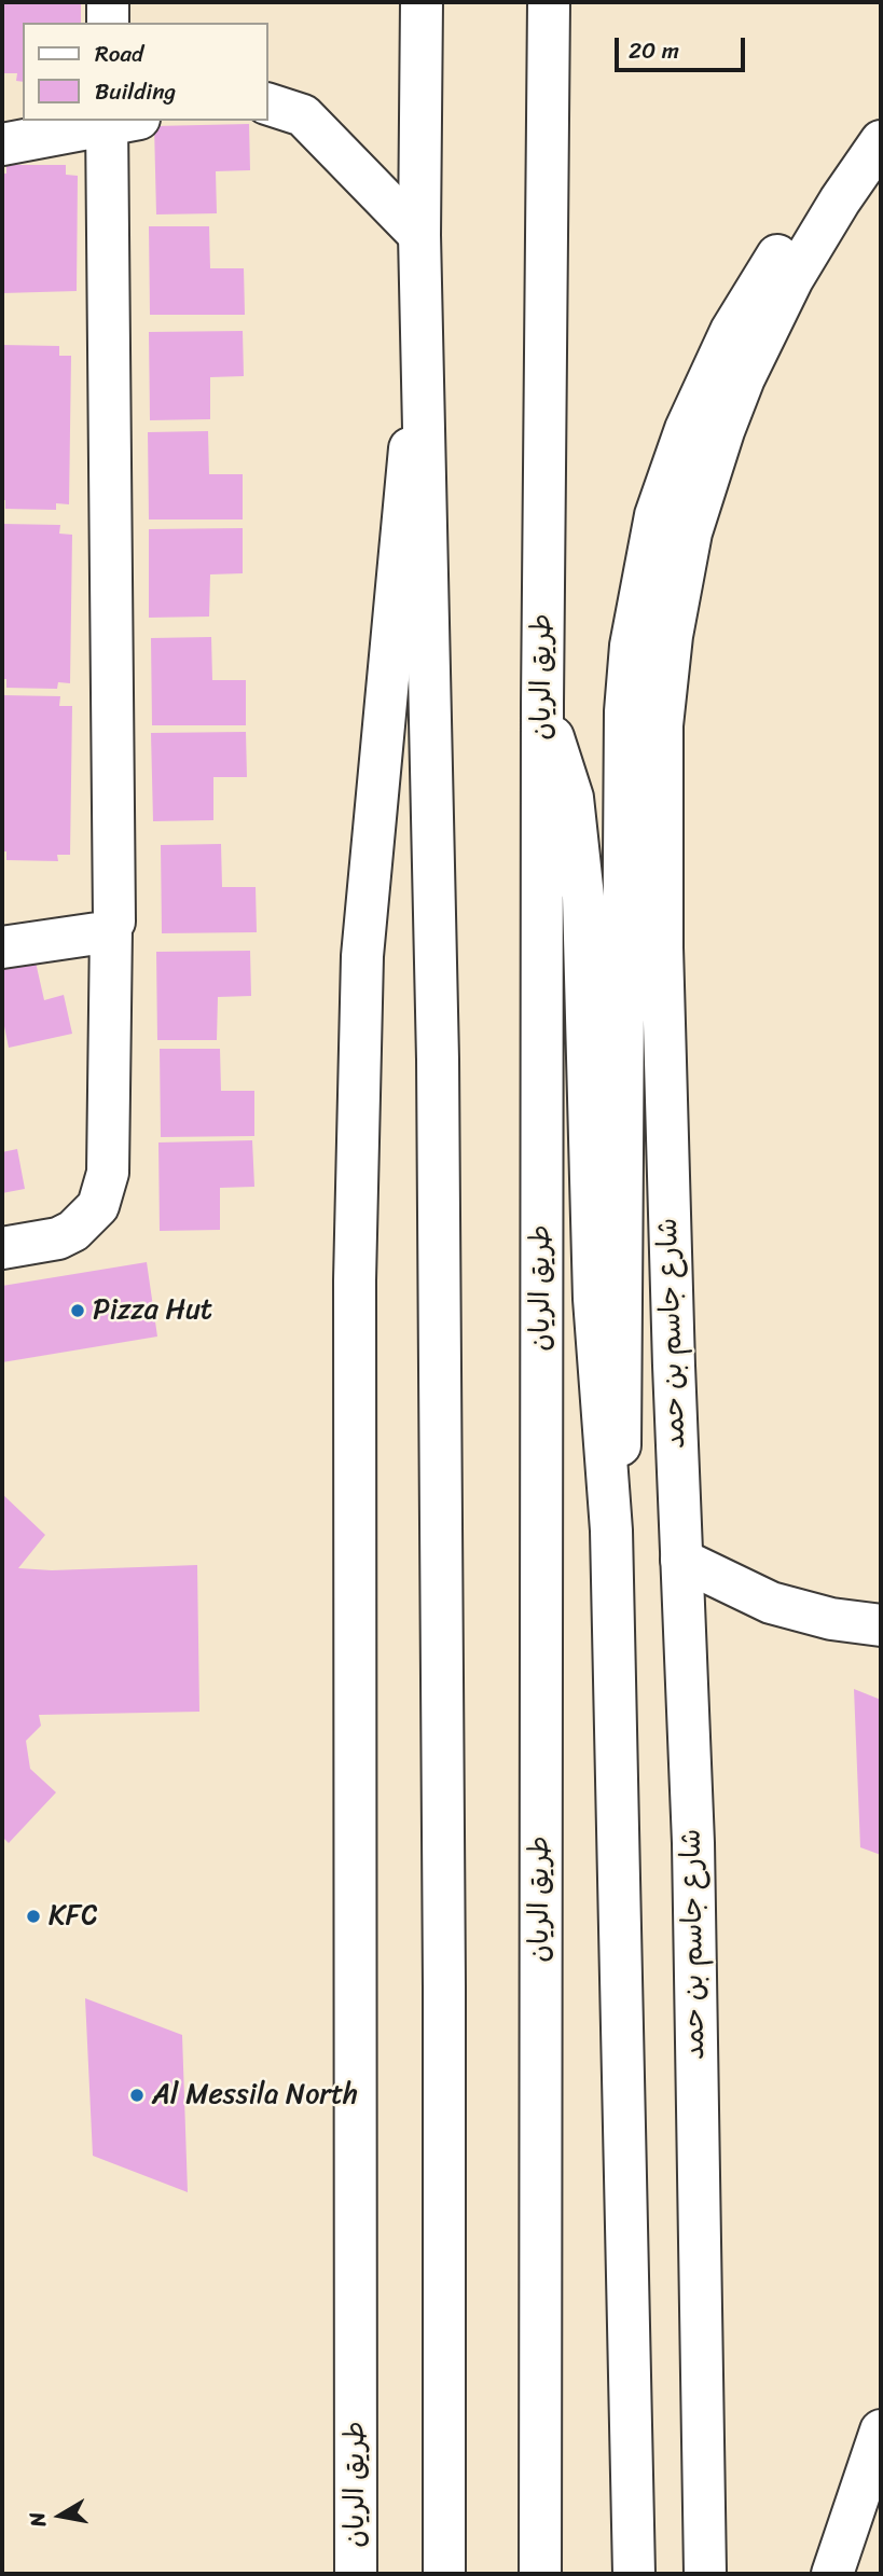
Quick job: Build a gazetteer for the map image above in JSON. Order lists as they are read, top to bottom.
{
  "streets": {
    "main road": ["طريق الريان", "شارع جاسم بن حمد"]
  },
  "places": ["Pizza Hut", "KFC", "Al Messila North"],
  "legend": ["Road", "Building"],
  "scale_bar": "20 m",
  "north": "left"
}
